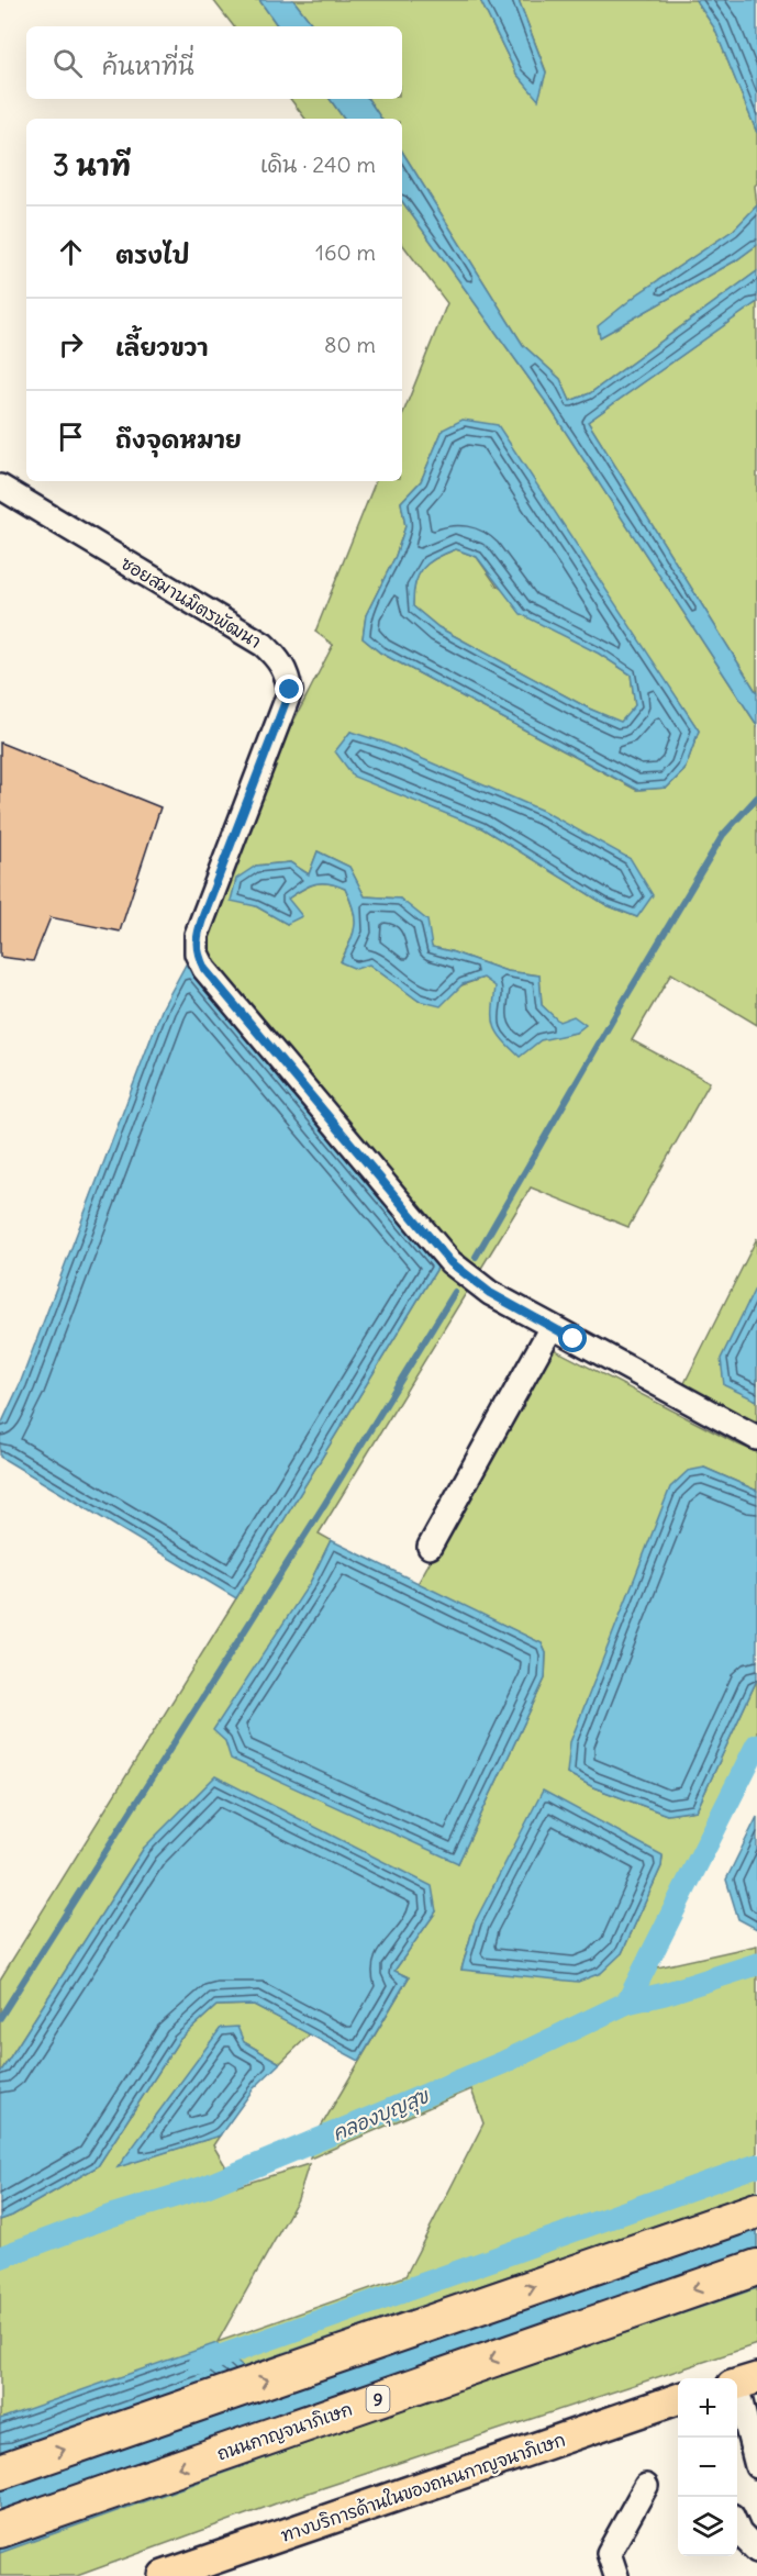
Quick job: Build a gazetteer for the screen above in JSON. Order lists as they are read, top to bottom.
{
  "streets": {
    "highway": ["9", "ถนนกาญจนาภิเษก"],
    "main road": ["ทางบริการด้านในของถนนกาญจนาภิเษก"],
    "street": ["ซอยสมานมิตรพัฒนา"]
  },
  "water": ["คลองบุญสุข"],
  "page": {
    "search": "ค้นหาที่นี่",
    "heading": ["3 นาที", "เดิน · 240 m"],
    "list": [
      ["ตรงไป", "160 m"],
      ["เลี้ยวขวา", "80 m"],
      "ถึงจุดหมาย"
    ],
    "map_buttons": ["+", "−"]
  }
}
